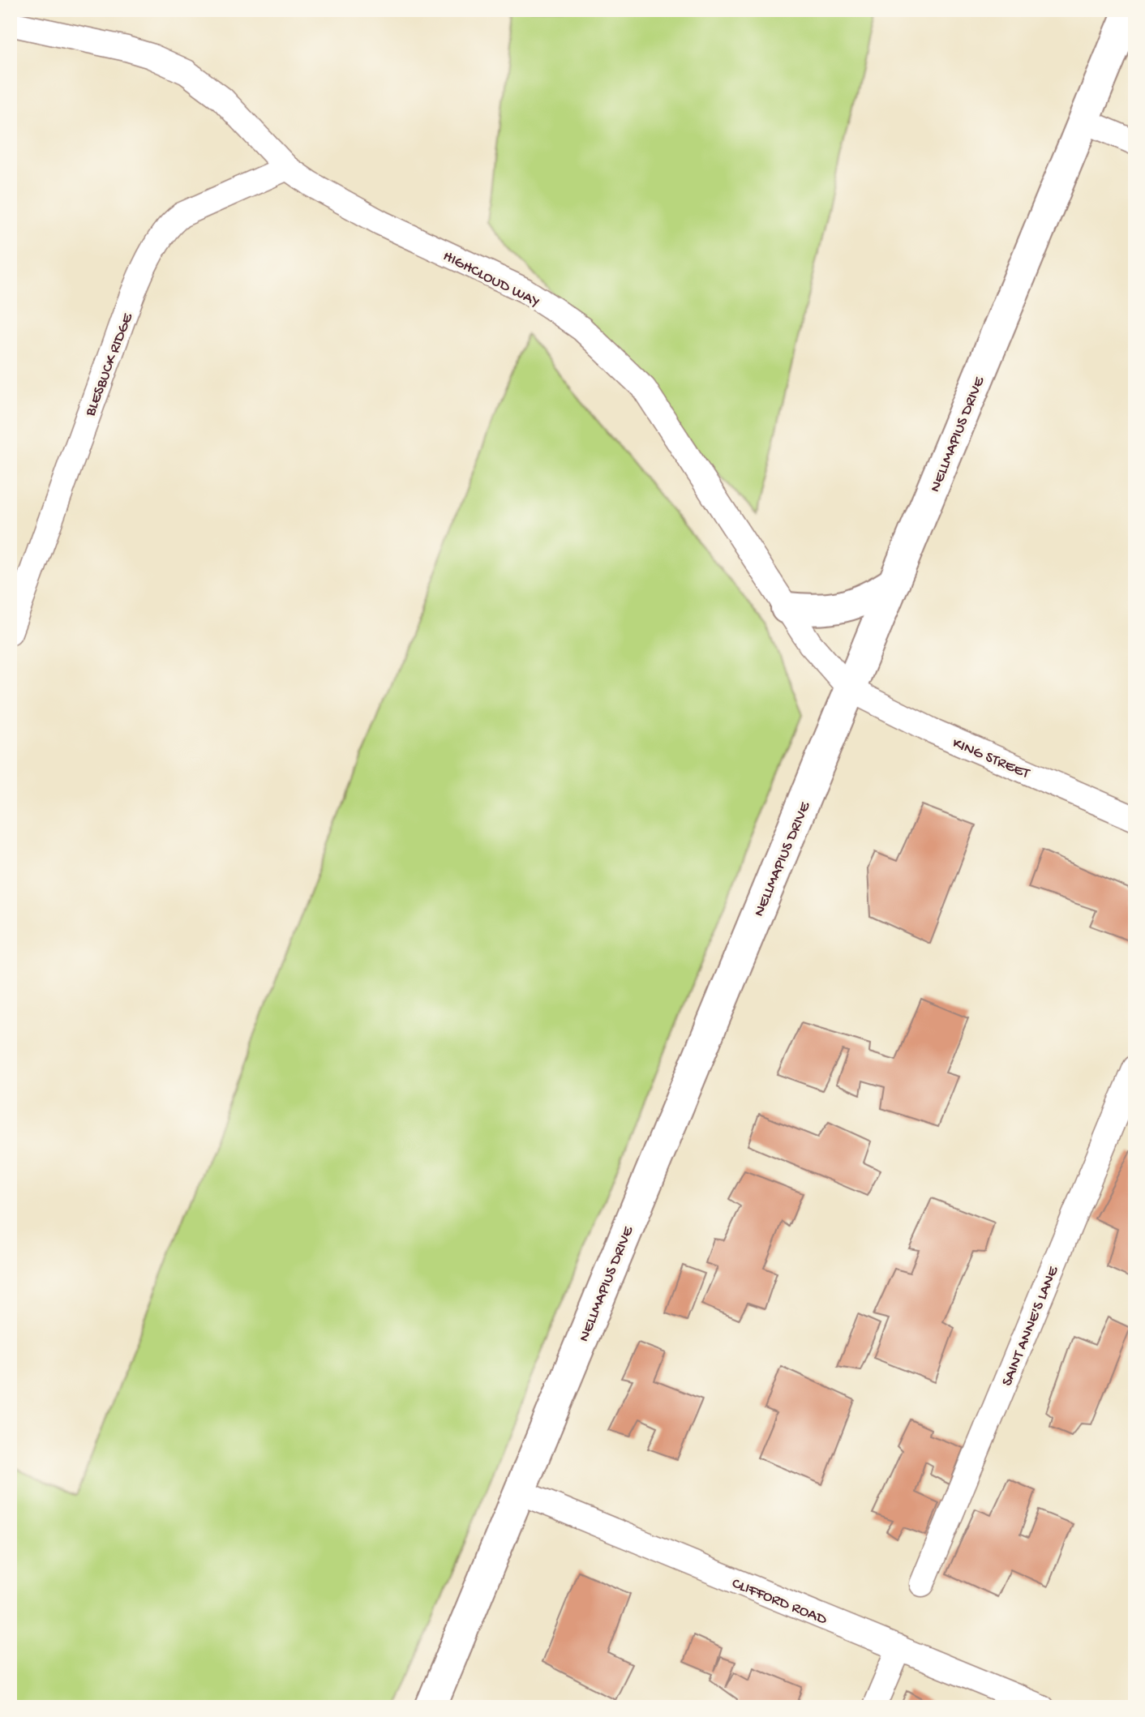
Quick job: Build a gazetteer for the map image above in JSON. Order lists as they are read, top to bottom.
{
  "streets": {
    "main road": ["NELLMAPIUS DRIVE"],
    "street": [
      "HIGHCLOUD WAY",
      "BLESBUCK RIDGE",
      "KING STREET",
      "SAINT ANNE'S LANE",
      "CLIFFORD ROAD"
    ]
  },
  "crossings": [
    ["HIGHCLOUD WAY", "BLESBUCK RIDGE"],
    ["HIGHCLOUD WAY", "NELLMAPIUS DRIVE"],
    ["HIGHCLOUD WAY", "KING STREET"],
    ["NELLMAPIUS DRIVE", "KING STREET"],
    ["NELLMAPIUS DRIVE", "CLIFFORD ROAD"]
  ]
}
